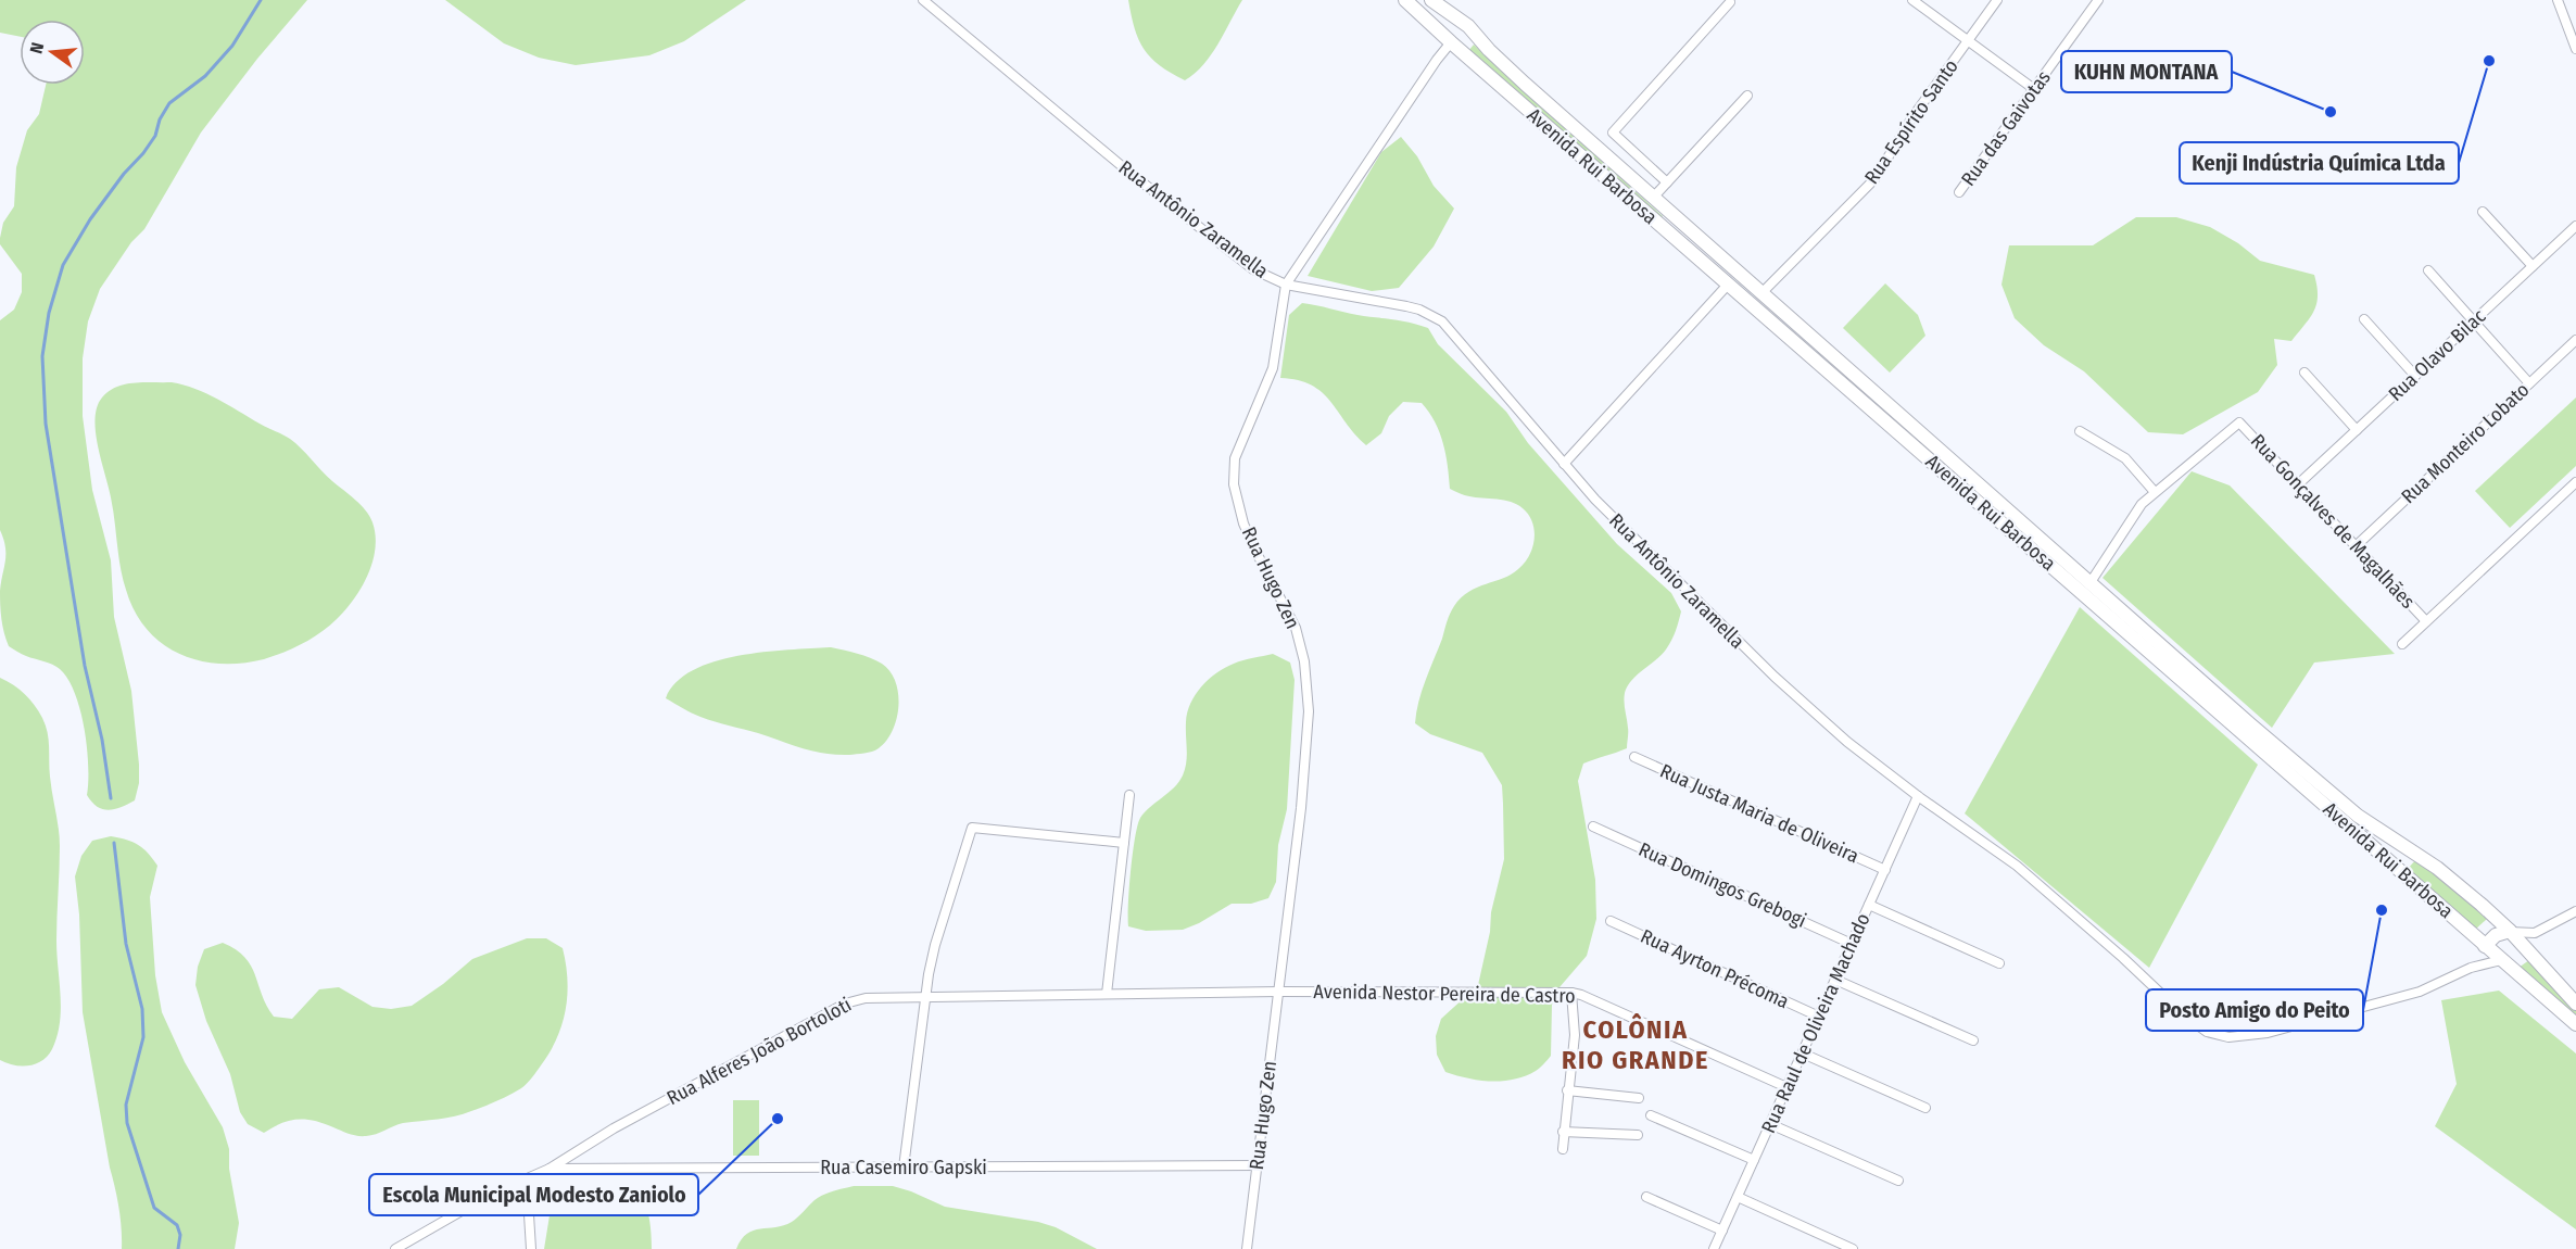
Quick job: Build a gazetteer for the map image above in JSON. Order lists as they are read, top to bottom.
{
  "streets": {
    "main road": ["Avenida Rui Barbosa"],
    "street": [
      "Rua Espírito Santo",
      "Rua das Gaivotas",
      "Rua Antônio Zaramella",
      "Rua Olavo Bilac",
      "Rua Monteiro Lobato",
      "Rua Gonçalves de Magalhães",
      "Rua Hugo Zen",
      "Rua Justa Maria de Oliveira",
      "Rua Domingos Grebogi",
      "Rua Ayrton Précoma",
      "Avenida Nestor Pereira de Castro",
      "Rua Raul de Oliveira Machado",
      "Rua Alferes João Bortoloti",
      "Rua Casemiro Gapski"
    ]
  },
  "crossings": [
    ["Rua Espírito Santo", "Avenida Rui Barbosa"],
    ["Avenida Rui Barbosa", "Rua Antônio Zaramella"],
    ["Avenida Rui Barbosa", "Rua Hugo Zen"],
    ["Rua Antônio Zaramella", "Rua Hugo Zen"],
    ["Rua Antônio Zaramella", "Rua Raul de Oliveira Machado"],
    ["Rua Olavo Bilac", "Rua Gonçalves de Magalhães"],
    ["Rua Monteiro Lobato", "Rua Gonçalves de Magalhães"],
    ["Rua Hugo Zen", "Avenida Nestor Pereira de Castro"],
    ["Rua Hugo Zen", "Rua Alferes João Bortoloti"],
    ["Rua Hugo Zen", "Rua Casemiro Gapski"],
    ["Rua Justa Maria de Oliveira", "Rua Raul de Oliveira Machado"],
    ["Rua Domingos Grebogi", "Rua Raul de Oliveira Machado"],
    ["Rua Ayrton Précoma", "Rua Raul de Oliveira Machado"],
    ["Avenida Nestor Pereira de Castro", "Rua Raul de Oliveira Machado"],
    ["Avenida Nestor Pereira de Castro", "Rua Alferes João Bortoloti"],
    ["Rua Alferes João Bortoloti", "Rua Casemiro Gapski"]
  ],
  "districts": ["COLÔNIA RIO GRANDE"],
  "places": [
    "Kenji Indústria Química Ltda",
    "KUHN MONTANA",
    "Posto Amigo do Peito",
    "Escola Municipal Modesto Zaniolo"
  ],
  "north": "left"
}
